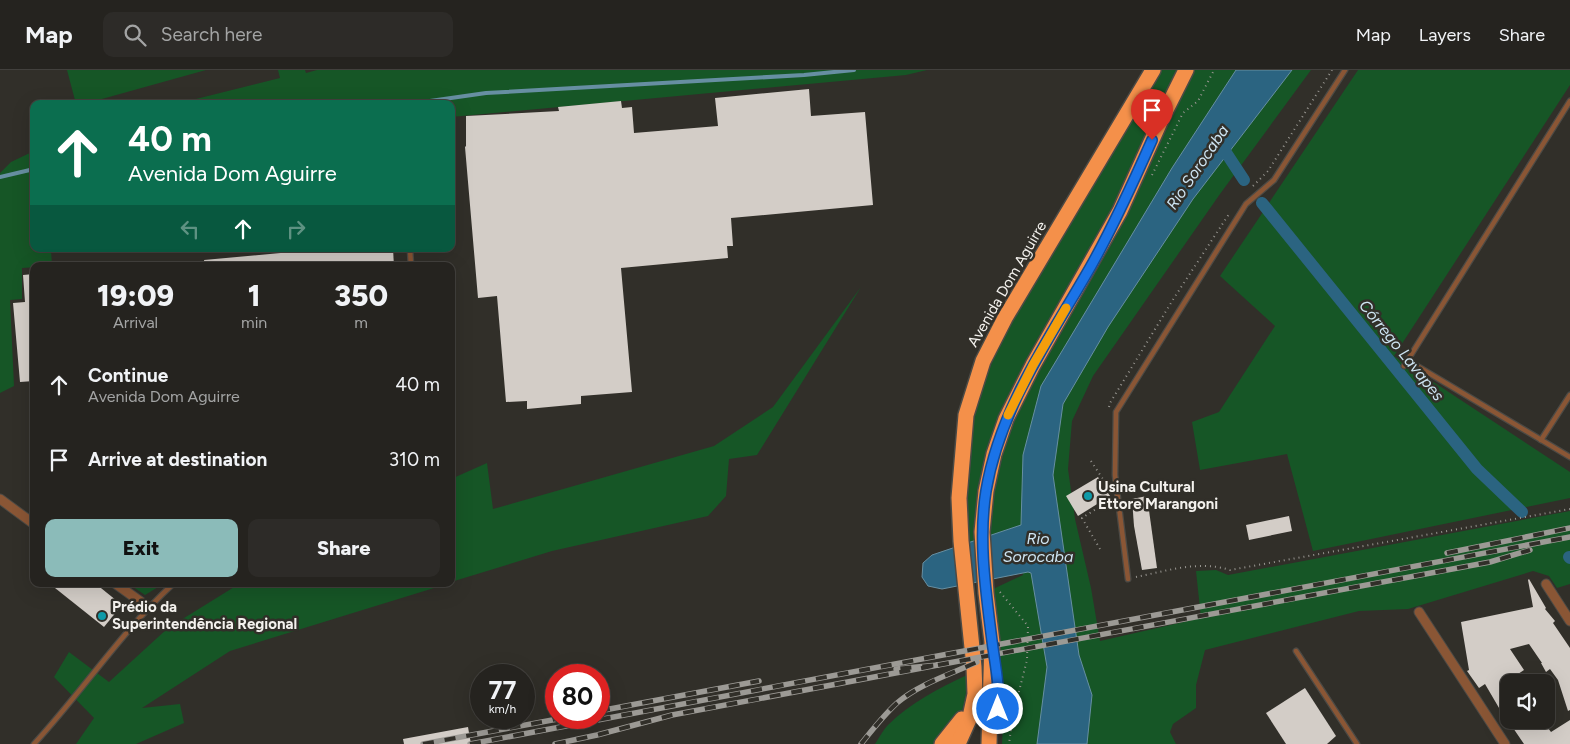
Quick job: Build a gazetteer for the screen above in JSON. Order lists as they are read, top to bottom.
{
  "streets": {
    "highway": ["Avenida Dom Aguirre"]
  },
  "water": ["Rio Sorocaba", "Córrego Lavapes"],
  "places": ["Usina Cultural Ettore Marangoni", "Prédio da Superintendência Regional"],
  "page": {
    "header": "Map",
    "search": "Search here",
    "nav": ["Map", "Layers", "Share"],
    "turn": ["40 m", "Avenida Dom Aguirre"],
    "eta": [
      "19:09",
      "Arrival",
      "1",
      "min",
      "350",
      "m"
    ],
    "list": [
      {
        "name": "Continue",
        "note": "Avenida Dom Aguirre",
        "value": "40 m"
      },
      {
        "name": "Arrive at destination",
        "value": "310 m"
      }
    ],
    "buttons": ["Exit", "Share"],
    "speed": "77 km/h",
    "limit": "80"
  }
}
